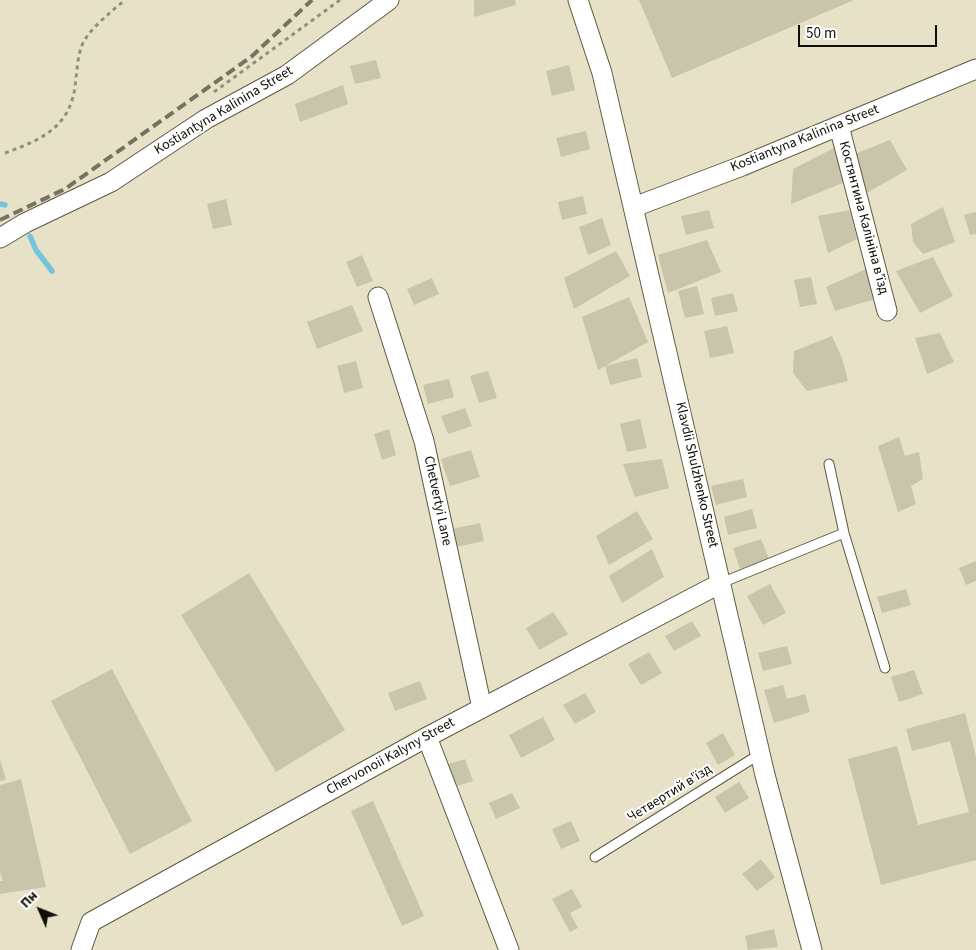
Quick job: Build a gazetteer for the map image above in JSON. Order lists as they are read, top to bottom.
{
  "streets": {
    "street": [
      "Kostiantyna Kalinina Street",
      "Костянтина Калініна в’їзд",
      "Klavdii Shulzhenko Street",
      "Chetvertyi Lane",
      "Chervonoii Kalyny Street"
    ],
    "lane": ["Четвертий в'їзд"]
  },
  "crossings": [
    ["Kostiantyna Kalinina Street", "Костянтина Калініна в’їзд"],
    ["Kostiantyna Kalinina Street", "Klavdii Shulzhenko Street"],
    ["Klavdii Shulzhenko Street", "Chervonoii Kalyny Street"],
    ["Klavdii Shulzhenko Street", "Четвертий в'їзд"],
    ["Chetvertyi Lane", "Chervonoii Kalyny Street"]
  ],
  "scale_bar": "50 m",
  "north": "top left"
}
